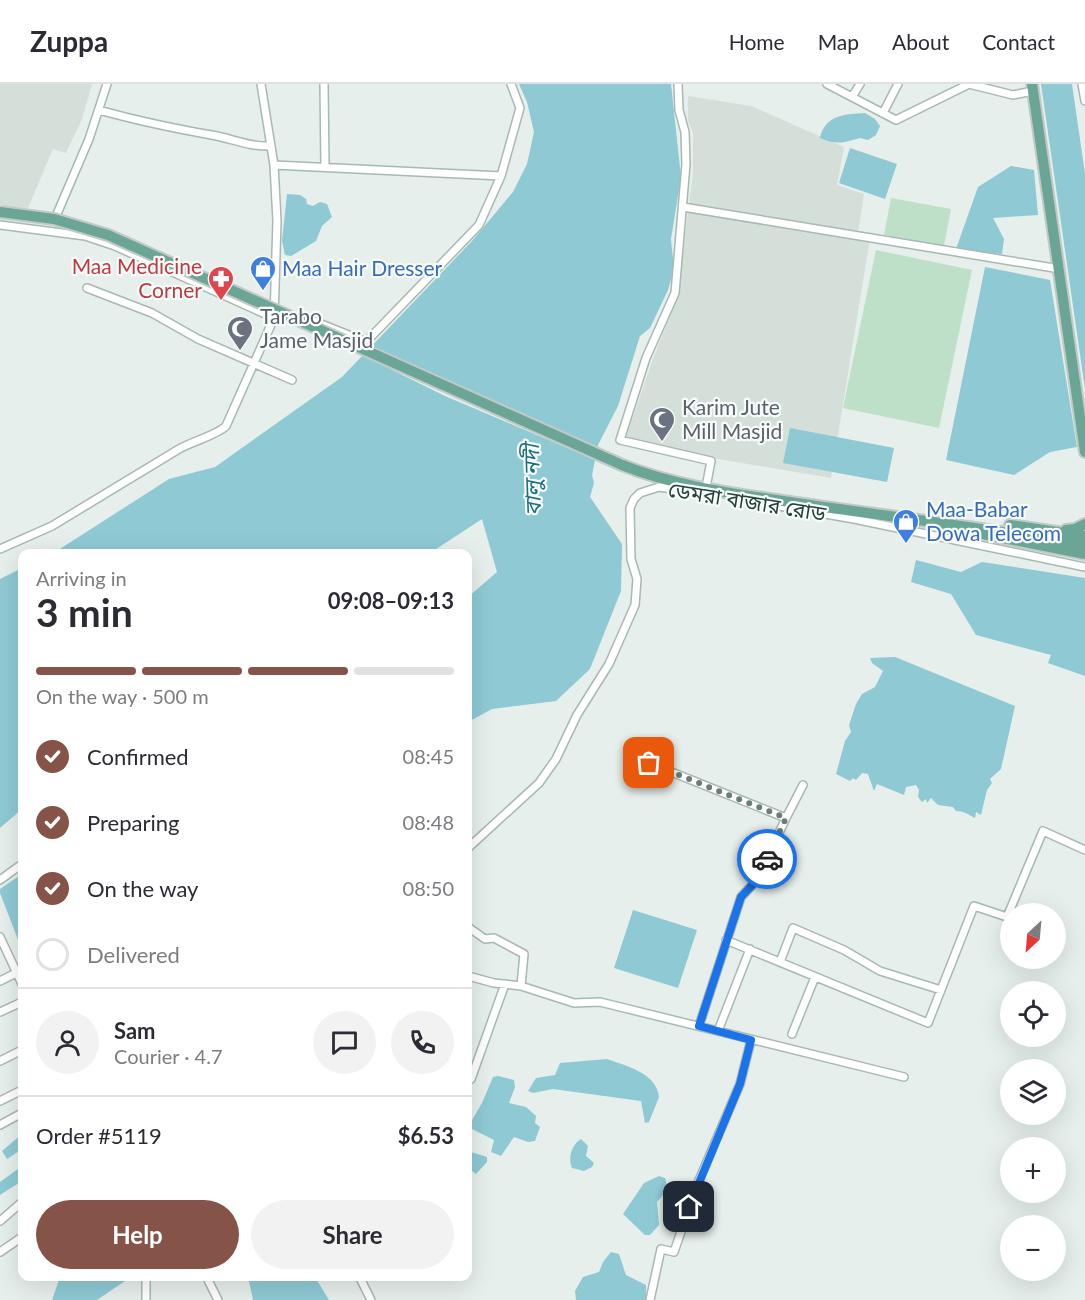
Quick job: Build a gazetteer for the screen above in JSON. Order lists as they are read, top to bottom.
{
  "streets": {
    "street": ["ডেমরা বাজার রোড"]
  },
  "water": ["বালু নদী"],
  "places": {
    "shop": ["Maa Hair Dresser", "Maa-Babar Dowa Telecom"],
    "pharmacy": ["Maa Medicine Corner"],
    "mosque": ["Tarabo Jame Masjid", "Karim Jute Mill Masjid"]
  },
  "north": "bottom left",
  "page": {
    "header": "Zuppa",
    "nav": [
      "Home",
      "Map",
      "About",
      "Contact"
    ],
    "heading": ["3 min", "Arriving in", "09:08–09:13"],
    "panel": [
      "Sam",
      "Courier · 4.7",
      "Order #5119",
      "$6.53"
    ],
    "bar": "On the way · 500 m",
    "list": [
      ["Confirmed", "08:45"],
      ["Preparing", "08:48"],
      ["On the way", "08:50"],
      "Delivered"
    ],
    "map_buttons": ["+", "−"],
    "buttons": ["Help", "Share"]
  }
}
